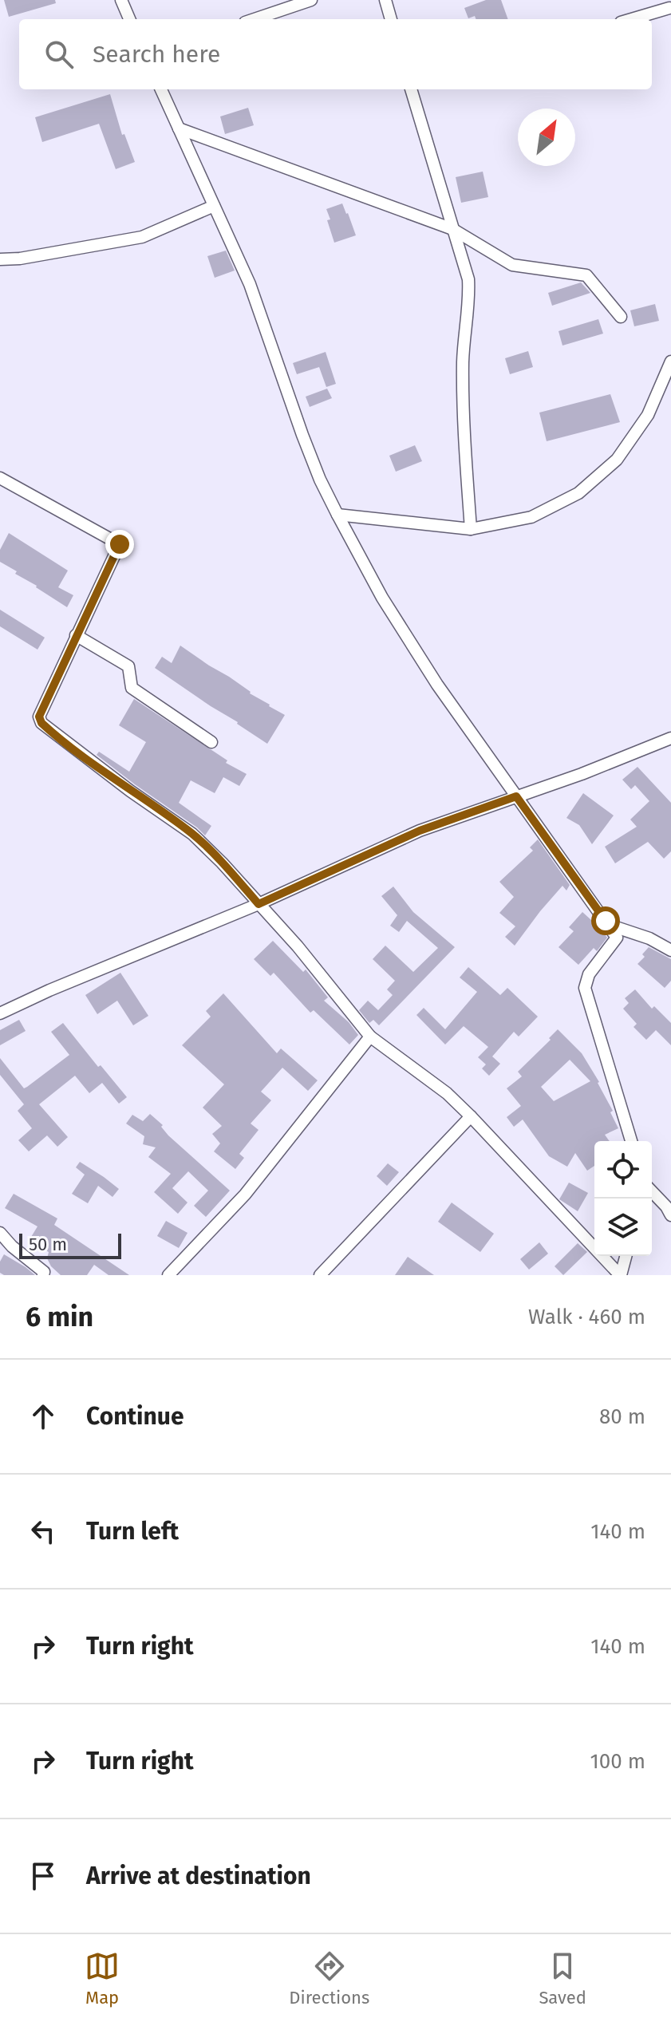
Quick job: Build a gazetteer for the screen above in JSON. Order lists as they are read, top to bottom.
{
  "scale_bar": "50 m",
  "north": "top right",
  "page": {
    "search": "Search here",
    "scale": "50 m",
    "heading": ["6 min", "Walk · 460 m"],
    "list": [
      ["Continue", "80 m"],
      ["Turn left", "140 m"],
      ["Turn right", "140 m"],
      ["Turn right", "100 m"],
      "Arrive at destination"
    ],
    "nav": ["Map", "Directions", "Saved"]
  }
}
